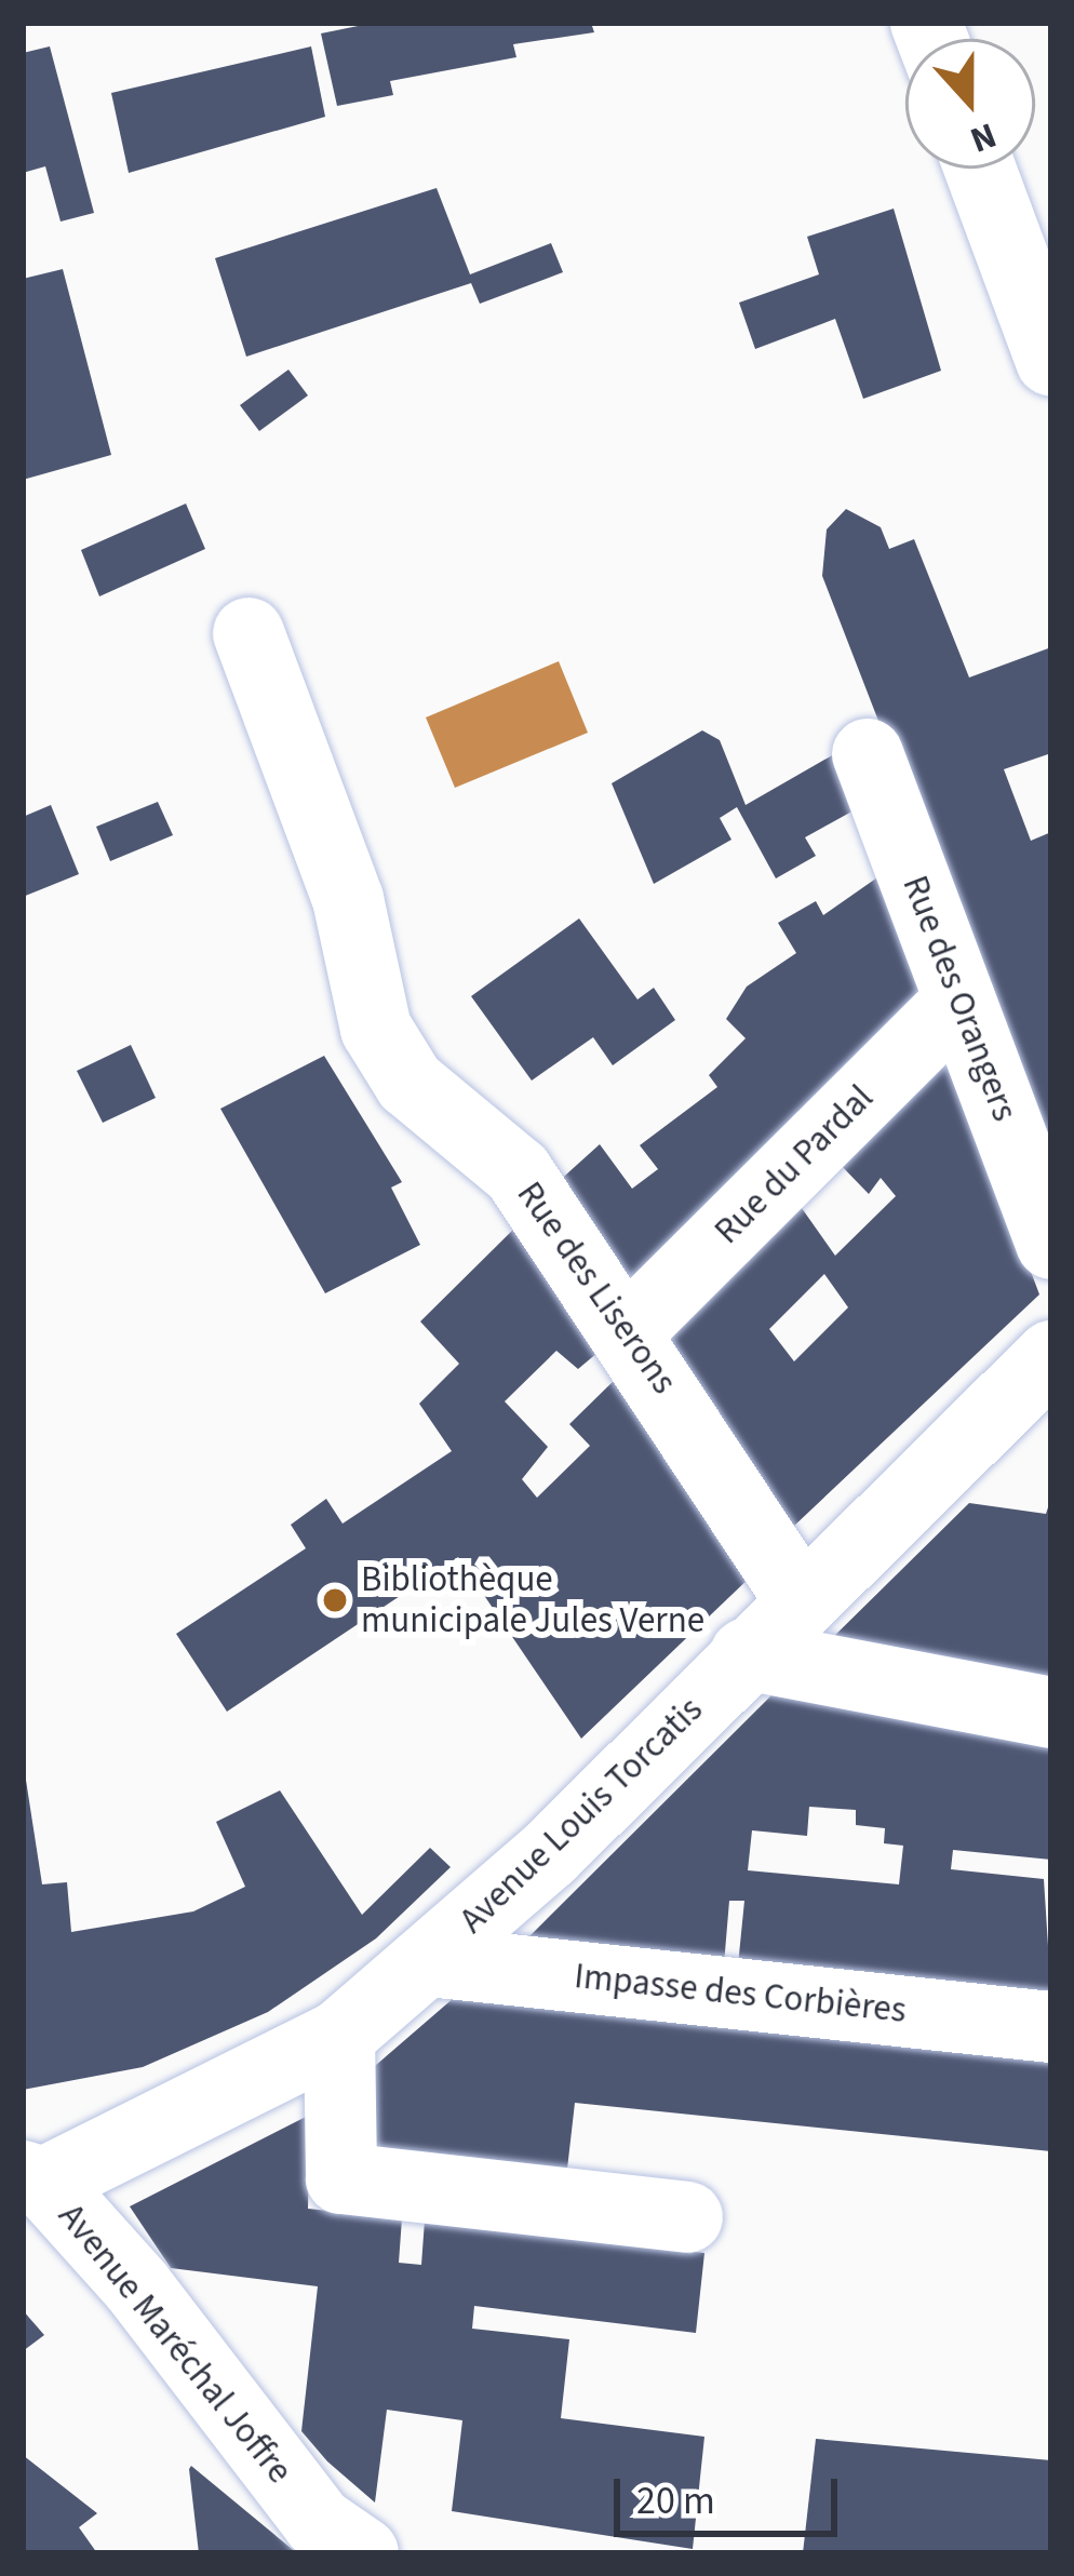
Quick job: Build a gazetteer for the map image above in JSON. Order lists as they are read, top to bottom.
{
  "streets": {
    "street": [
      "Rue des Orangers",
      "Rue du Pardal",
      "Rue des Liserons",
      "Avenue Louis Torcatis",
      "Impasse des Corbières",
      "Avenue Maréchal Joffre"
    ]
  },
  "crossings": [
    ["Rue des Orangers", "Rue du Pardal"],
    ["Rue du Pardal", "Rue des Liserons"],
    ["Rue des Liserons", "Avenue Louis Torcatis"],
    ["Avenue Louis Torcatis", "Impasse des Corbières"],
    ["Avenue Louis Torcatis", "Avenue Maréchal Joffre"]
  ],
  "places": ["Bibliothèque municipale Jules Verne"],
  "scale_bar": "20 m",
  "north": "bottom"
}
